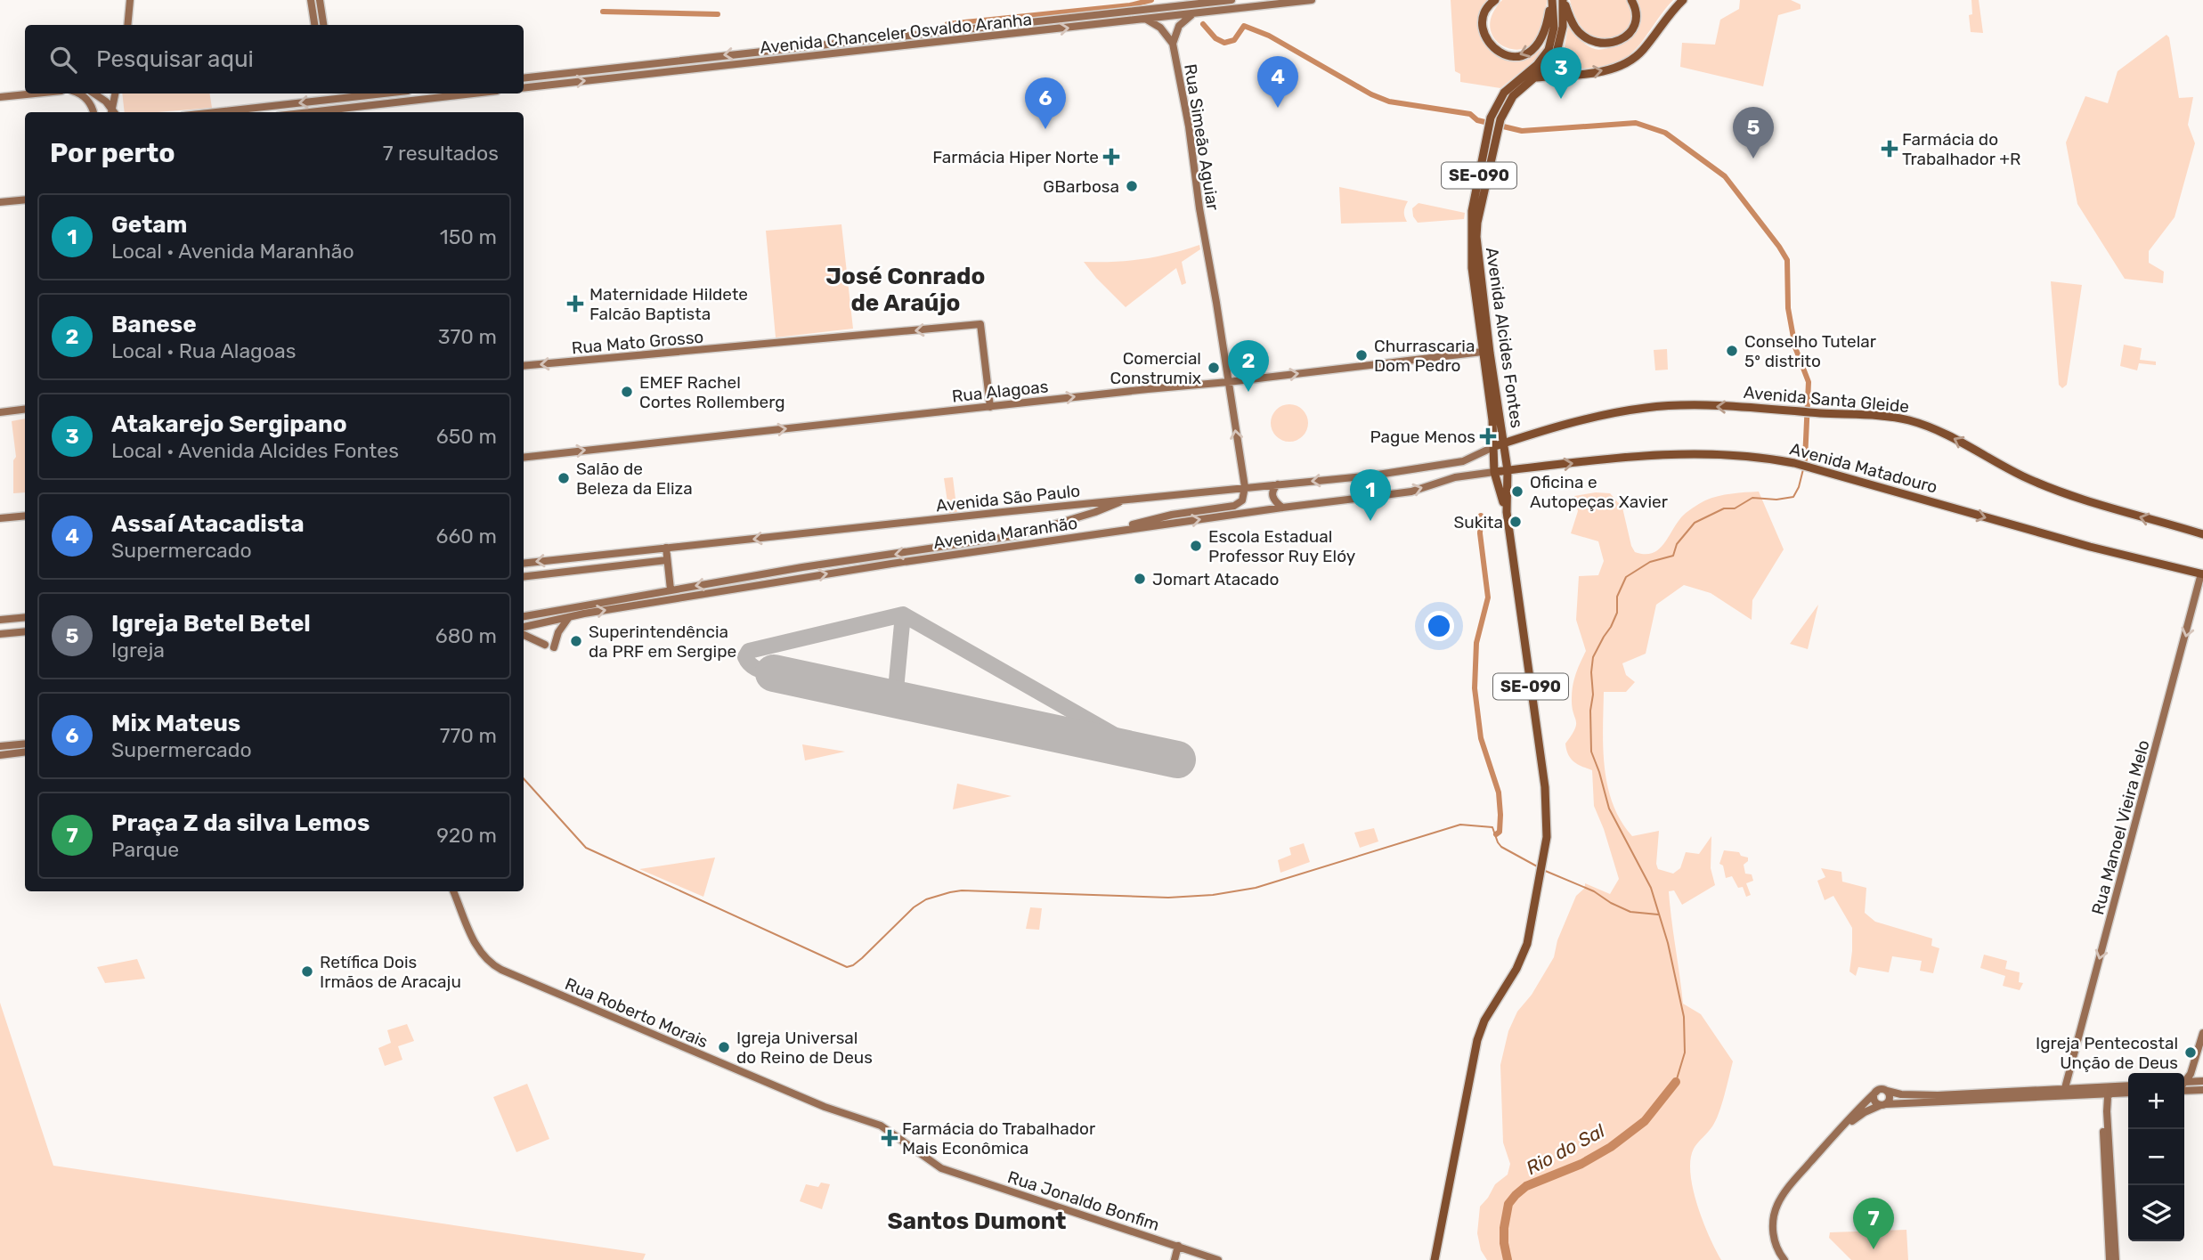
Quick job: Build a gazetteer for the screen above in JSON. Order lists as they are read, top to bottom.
{
  "streets": {
    "main road": [
      "Avenida Chanceler Osvaldo Aranha",
      "Rua Simeão Aguiar",
      "SE-090",
      "Avenida Alcides Fontes",
      "Rua Mato Grosso",
      "Rua Alagoas",
      "Avenida Santa Gleide",
      "Avenida Matadouro",
      "Avenida São Paulo",
      "Avenida Maranhão",
      "Rua Manoel Vieira Melo",
      "Rua Roberto Morais",
      "Rua Jonaldo Bonfim"
    ]
  },
  "crossings": [
    ["Rua Simeão Aguiar", "Rua Alagoas"],
    ["Rua Simeão Aguiar", "Avenida São Paulo"],
    ["SE-090", "Avenida Alcides Fontes"],
    ["SE-090", "Avenida Santa Gleide"],
    ["SE-090", "Avenida Matadouro"],
    ["SE-090", "Avenida São Paulo"],
    ["SE-090", "Avenida Maranhão"],
    ["Avenida Alcides Fontes", "Rua Alagoas"],
    ["Avenida Alcides Fontes", "Avenida Santa Gleide"],
    ["Avenida Alcides Fontes", "Avenida São Paulo"],
    ["Rua Mato Grosso", "Rua Alagoas"],
    ["Avenida Santa Gleide", "Avenida São Paulo"],
    ["Avenida Matadouro", "Avenida Maranhão"],
    ["Avenida Matadouro", "Rua Manoel Vieira Melo"],
    ["Avenida São Paulo", "Avenida Maranhão"],
    ["Rua Roberto Morais", "Rua Jonaldo Bonfim"]
  ],
  "one_way": [
    "Rua Mato Grosso",
    "Rua Alagoas",
    "Avenida Santa Gleide",
    "Avenida Matadouro",
    "Avenida São Paulo",
    "Rua Manoel Vieira Melo"
  ],
  "districts": ["José Conrado de Araújo", "Santos Dumont"],
  "water": ["Rio do Sal"],
  "places": {
    "health": [
      "Farmácia do Trabalhador +R",
      "Farmácia Hiper Norte",
      "Maternidade Hildete Falcão Baptista",
      "Pague Menos",
      "Farmácia do Trabalhador Mais Econômica"
    ],
    "other": [
      "GBarbosa",
      "Conselho Tutelar 5º distrito",
      "Churrascaria Dom Pedro",
      "Comercial Construmix",
      "EMEF Rachel Cortes Rollemberg",
      "Salão de Beleza da Eliza",
      "Oficina e Autopeças Xavier",
      "Sukita",
      "Escola Estadual Professor Ruy Elóy",
      "Jomart Atacado",
      "Superintendência da PRF em Sergipe",
      "Retífica Dois Irmãos de Aracaju",
      "Igreja Universal do Reino de Deus",
      "Igreja Pentecostal Unção de Deus"
    ]
  },
  "page": {
    "search": "Pesquisar aqui",
    "pins": [
      "3",
      "4",
      "6",
      "5",
      "2",
      "1",
      "7"
    ],
    "heading": ["Por perto", "7 resultados"],
    "list": [
      {
        "mark": "1",
        "name": "Getam",
        "note": "Local · Avenida Maranhão",
        "value": "150 m"
      },
      {
        "mark": "2",
        "name": "Banese",
        "note": "Local · Rua Alagoas",
        "value": "370 m"
      },
      {
        "mark": "3",
        "name": "Atakarejo Sergipano",
        "note": "Local · Avenida Alcides Fontes",
        "value": "650 m"
      },
      {
        "mark": "4",
        "name": "Assaí Atacadista",
        "note": "Supermercado",
        "value": "660 m"
      },
      {
        "mark": "5",
        "name": "Igreja Betel Betel",
        "note": "Igreja",
        "value": "680 m"
      },
      {
        "mark": "6",
        "name": "Mix Mateus",
        "note": "Supermercado",
        "value": "770 m"
      },
      {
        "mark": "7",
        "name": "Praça Z da silva Lemos",
        "note": "Parque",
        "value": "920 m"
      }
    ],
    "map_buttons": ["+", "−"]
  }
}
